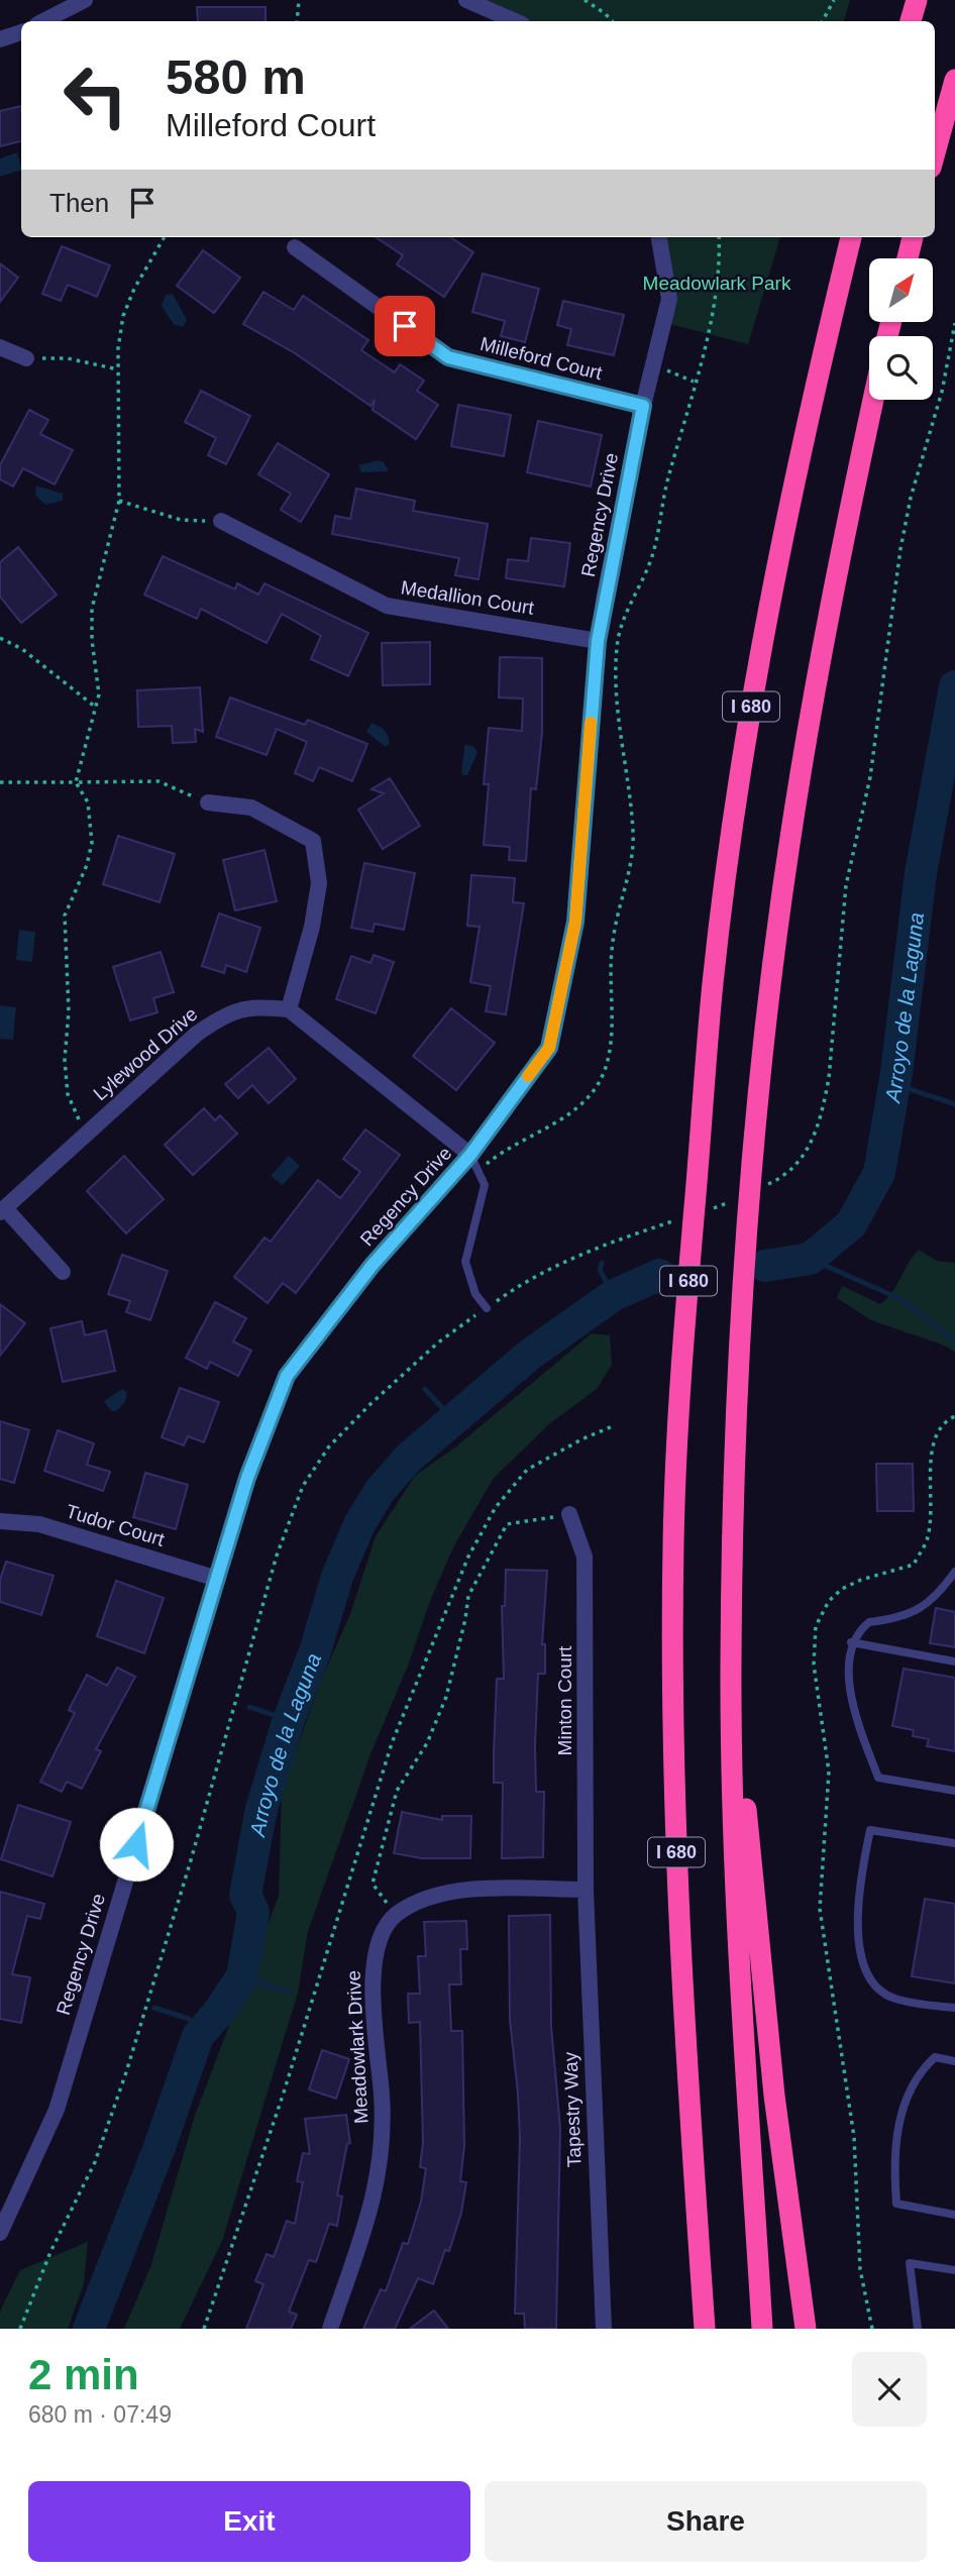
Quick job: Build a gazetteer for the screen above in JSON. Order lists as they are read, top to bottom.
{
  "streets": {
    "highway": ["I 680"],
    "street": [
      "Milleford Court",
      "Regency Drive",
      "Medallion Court",
      "Lylewood Drive",
      "Tudor Court",
      "Minton Court",
      "Meadowlark Drive",
      "Tapestry Way"
    ]
  },
  "crossings": [
    ["Milleford Court", "Regency Drive"],
    ["Regency Drive", "Medallion Court"],
    ["Regency Drive", "Tudor Court"],
    ["Minton Court", "Tapestry Way"]
  ],
  "water": ["Arroyo de la Laguna"],
  "parks": ["Meadowlark Park"],
  "north": "top right",
  "page": {
    "turn": ["580 m", "Milleford Court"],
    "then": "Then",
    "heading": ["2 min", "680 m · 07:49"],
    "buttons": ["Exit", "Share"]
  }
}
